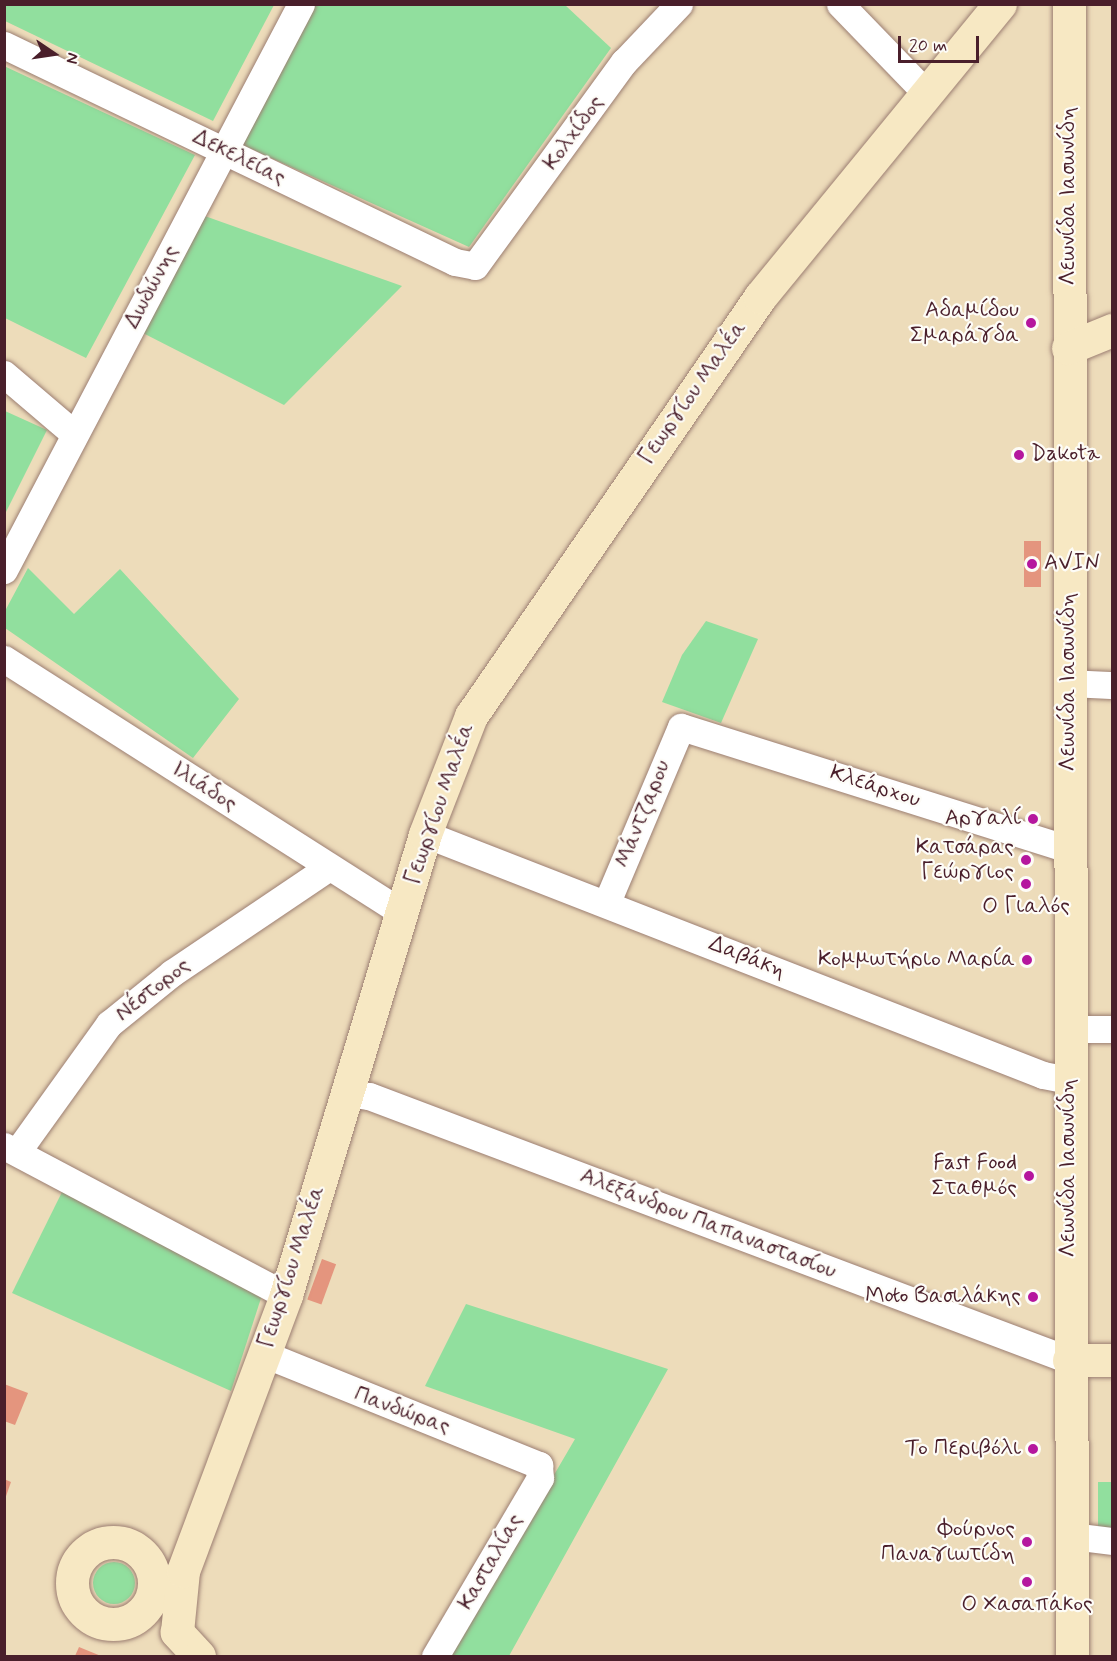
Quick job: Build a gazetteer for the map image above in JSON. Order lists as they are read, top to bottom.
{
  "streets": {
    "street": [
      "Κολχίδος",
      "Δεκελείας",
      "Λεωνίδα Ιασωνίδη",
      "Δωδώνης",
      "Γεωργίου Μαλέα",
      "Ιλιάδος",
      "Κλεάρχου",
      "Μάντζαρου",
      "Δαβάκη",
      "Νέστορος",
      "Αλεξάνδρου Παπαναστασίου",
      "Πανδώρας",
      "Κασταλίας"
    ]
  },
  "crossings": [
    ["Κολχίδος", "Δεκελείας"],
    ["Δεκελείας", "Δωδώνης"],
    ["Λεωνίδα Ιασωνίδη", "Κλεάρχου"],
    ["Λεωνίδα Ιασωνίδη", "Δαβάκη"],
    ["Λεωνίδα Ιασωνίδη", "Αλεξάνδρου Παπαναστασίου"],
    ["Γεωργίου Μαλέα", "Ιλιάδος"],
    ["Γεωργίου Μαλέα", "Δαβάκη"],
    ["Γεωργίου Μαλέα", "Νέστορος"],
    ["Γεωργίου Μαλέα", "Αλεξάνδρου Παπαναστασίου"],
    ["Γεωργίου Μαλέα", "Πανδώρας"],
    ["Ιλιάδος", "Νέστορος"],
    ["Κλεάρχου", "Μάντζαρου"],
    ["Μάντζαρου", "Δαβάκη"],
    ["Πανδώρας", "Κασταλίας"]
  ],
  "places": [
    "Αδαμίδου Σμαράγδα",
    "Dakota",
    "AVIN",
    "Αργαλί",
    "Κατσάρας Γεώργιος",
    "Ο Γιαλός",
    "Κομμωτήριο Μαρία",
    "Fast Food Σταθμός",
    "Moto Bασιλάκης",
    "Το Περιβόλι",
    "Φούρνος Παναγιωτίδη",
    "Ο Χασαπάκος"
  ],
  "scale_bar": "20 m",
  "north": "right"
}
